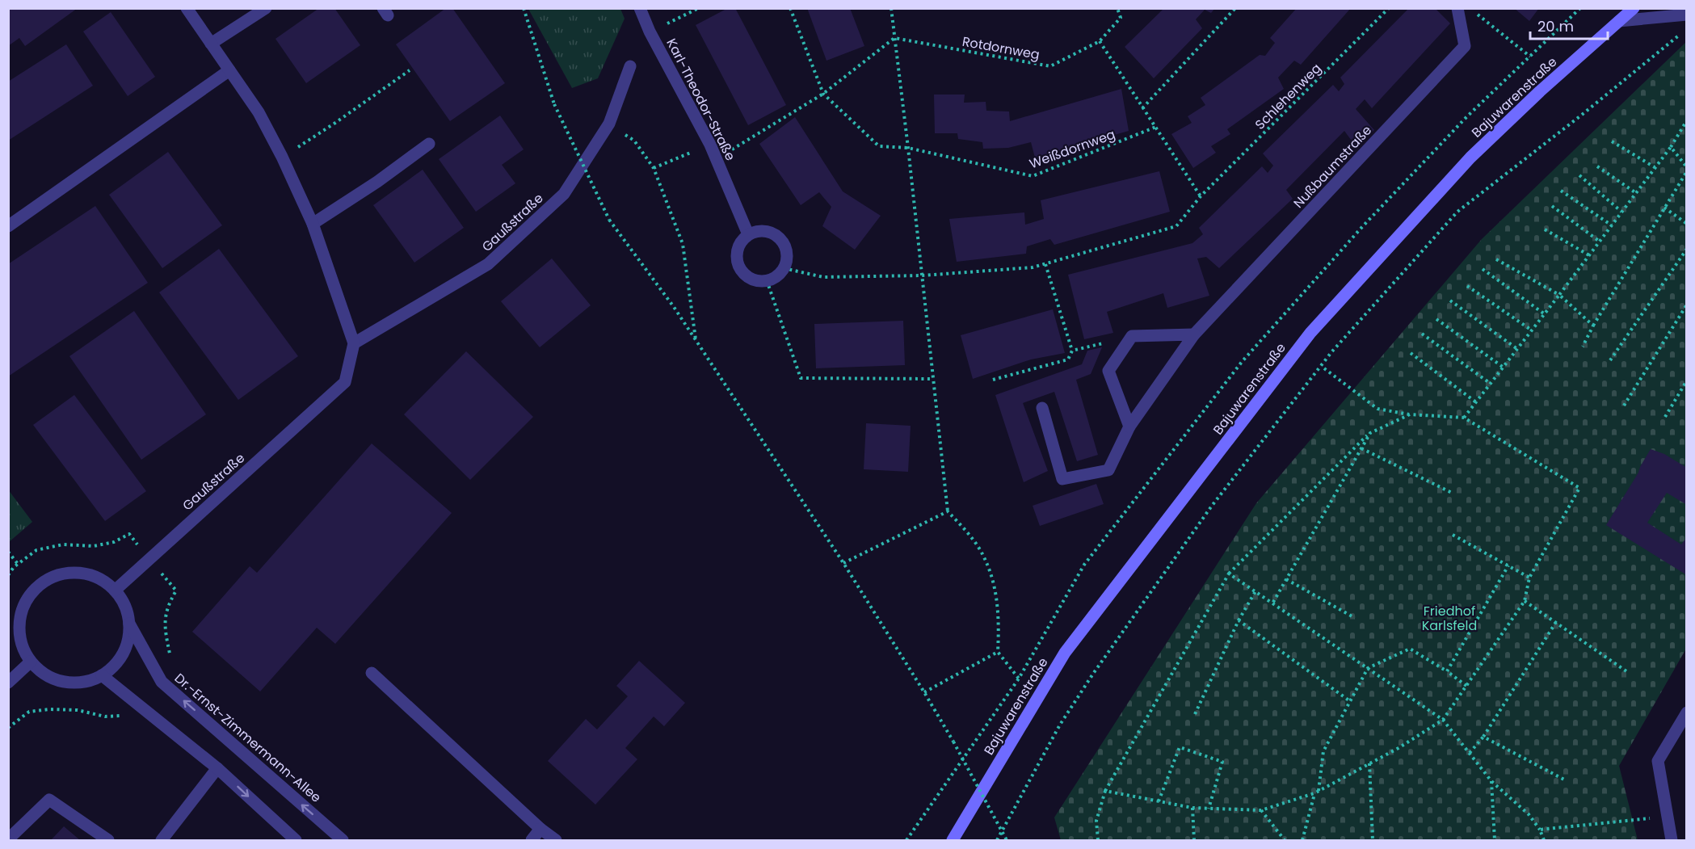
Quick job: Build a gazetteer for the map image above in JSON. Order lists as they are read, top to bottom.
{
  "streets": {
    "main road": ["Bajuwarenstraße"],
    "street": [
      "Karl-Theodor-Straße",
      "Nußbaumstraße",
      "Gaußstraße",
      "Dr.-Ernst-Zimmermann-Allee"
    ],
    "path": ["Rotdornweg", "Schlehenweg", "Weißdornweg"]
  },
  "crossings": [
    ["Schlehenweg", "Karl-Theodor-Straße"],
    ["Gaußstraße", "Dr.-Ernst-Zimmermann-Allee"]
  ],
  "parks": ["Friedhof Karlsfeld"],
  "scale_bar": "20 m"
}
